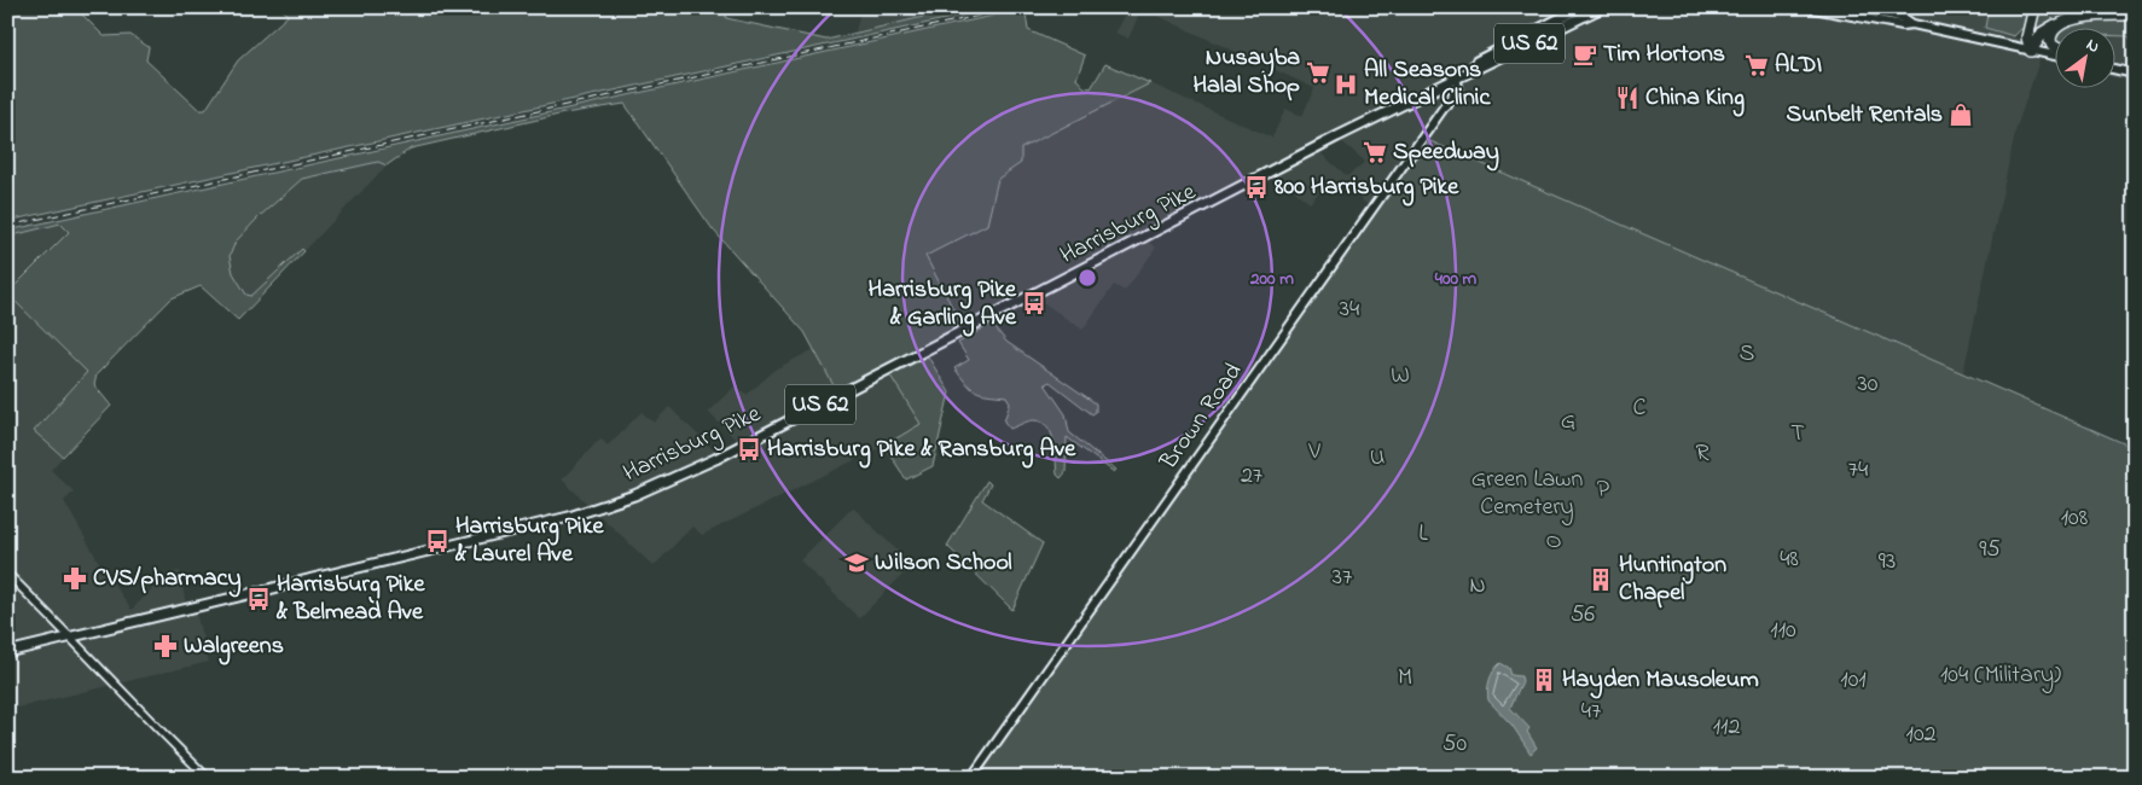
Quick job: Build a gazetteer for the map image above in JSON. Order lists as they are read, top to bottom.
{
  "streets": {
    "main road": ["US 62", "Harrisburg Pike", "Brown Road"]
  },
  "crossings": [
    ["Harrisburg Pike", "Brown Road"]
  ],
  "parks": [
    "34",
    "S",
    "W",
    "30",
    "C",
    "G",
    "T",
    "V",
    "R",
    "U",
    "74",
    "27",
    "Green Lawn Cemetery",
    "P",
    "108",
    "L",
    "O",
    "95",
    "48",
    "93",
    "37",
    "N",
    "56",
    "110",
    "104 (Military)",
    "M",
    "101",
    "47",
    "112",
    "102",
    "50"
  ],
  "places": {
    "cafe": ["Tim Hortons"],
    "supermarket": ["ALDI", "Nusayba Halal Shop", "Speedway"],
    "hospital": ["All Seasons Medical Clinic"],
    "restaurant": ["China King"],
    "shop": ["Sunbelt Rentals"],
    "bus stop": [
      "800 Harrisburg Pike",
      "Harrisburg Pike & Garling Ave",
      "Harrisburg Pike & Ransburg Ave",
      "Harrisburg Pike & Laurel Ave",
      "Harrisburg Pike & Belmead Ave"
    ],
    "school or university": ["Wilson School"],
    "pharmacy": ["CVS/pharmacy", "Walgreens"],
    "building": ["Huntington Chapel", "Hayden Mausoleum"]
  },
  "north": "top right",
  "rings": ["200 m", "400 m"]
}
